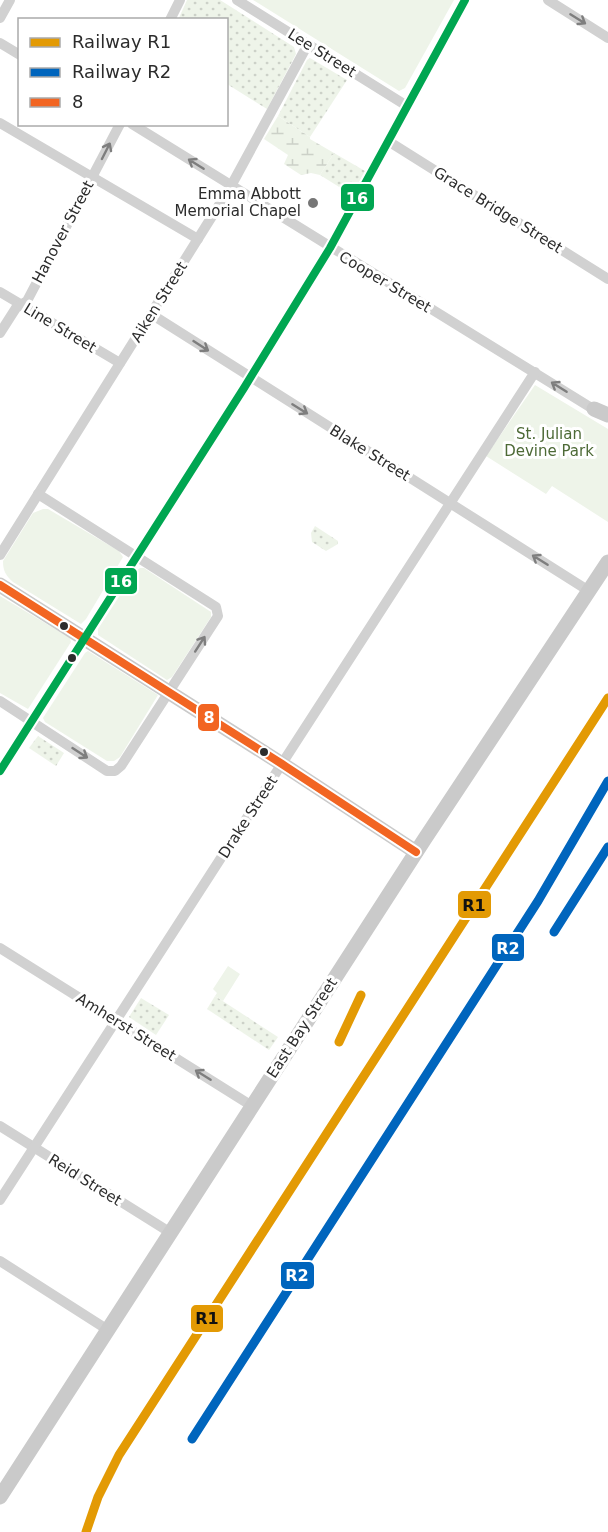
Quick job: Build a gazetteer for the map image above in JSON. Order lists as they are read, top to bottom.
{
  "streets": {
    "main road": ["East Bay Street"],
    "street": [
      "Lee Street",
      "Grace Bridge Street",
      "Hanover Street",
      "Cooper Street",
      "Aiken Street",
      "Line Street",
      "Blake Street",
      "Drake Street",
      "Amherst Street",
      "Reid Street"
    ]
  },
  "crossings": [
    ["Lee Street", "Aiken Street"],
    ["Hanover Street", "Line Street"],
    ["Cooper Street", "Aiken Street"],
    ["Cooper Street", "Drake Street"],
    ["Aiken Street", "Line Street"],
    ["Aiken Street", "Blake Street"],
    ["Blake Street", "Drake Street"],
    ["Blake Street", "East Bay Street"],
    ["Drake Street", "Amherst Street"],
    ["Drake Street", "Reid Street"],
    ["Amherst Street", "East Bay Street"],
    ["East Bay Street", "Reid Street"]
  ],
  "one_way": ["Amherst Street"],
  "parks": ["St. Julian Devine Park"],
  "places": ["Emma Abbott Memorial Chapel"],
  "lines": [
    "transit line 16",
    "transit line 8",
    "rail line R1",
    "rail line R2"
  ],
  "legend": ["Railway R1", "Railway R2", "8"]
}
